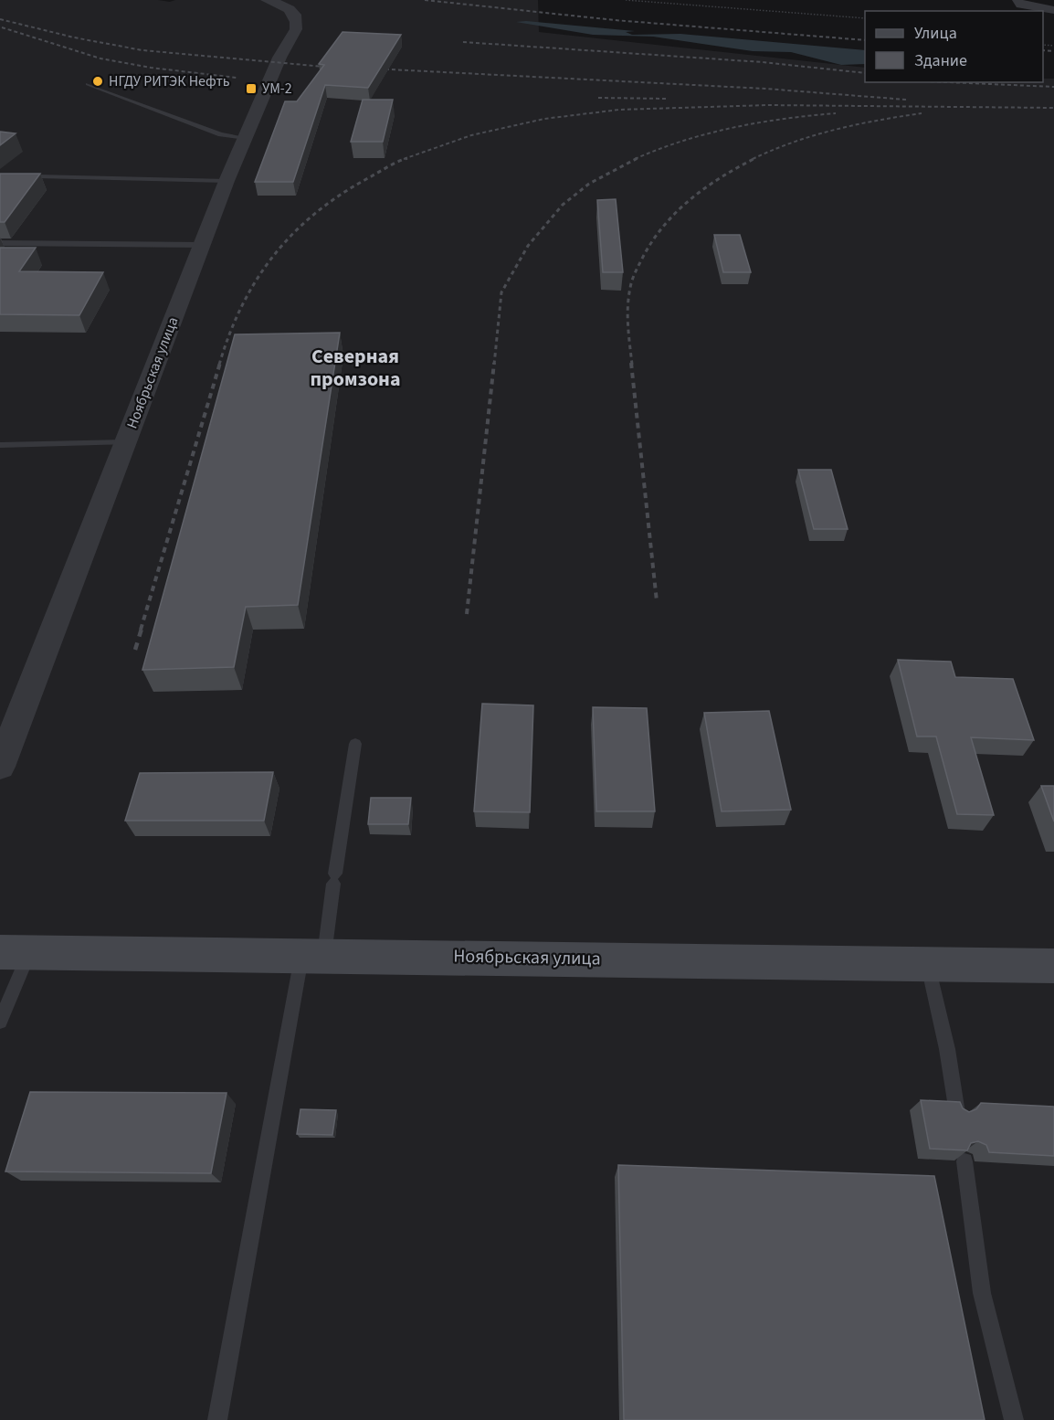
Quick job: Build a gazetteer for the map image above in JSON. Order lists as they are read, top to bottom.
{
  "streets": {
    "main road": ["Ноябрьская улица"]
  },
  "districts": ["Северная промзона"],
  "places": {
    "other": ["НГДУ РИТЭК Нефть"],
    "transit": ["УМ-2"]
  },
  "legend": ["Улица", "Здание"]
}
